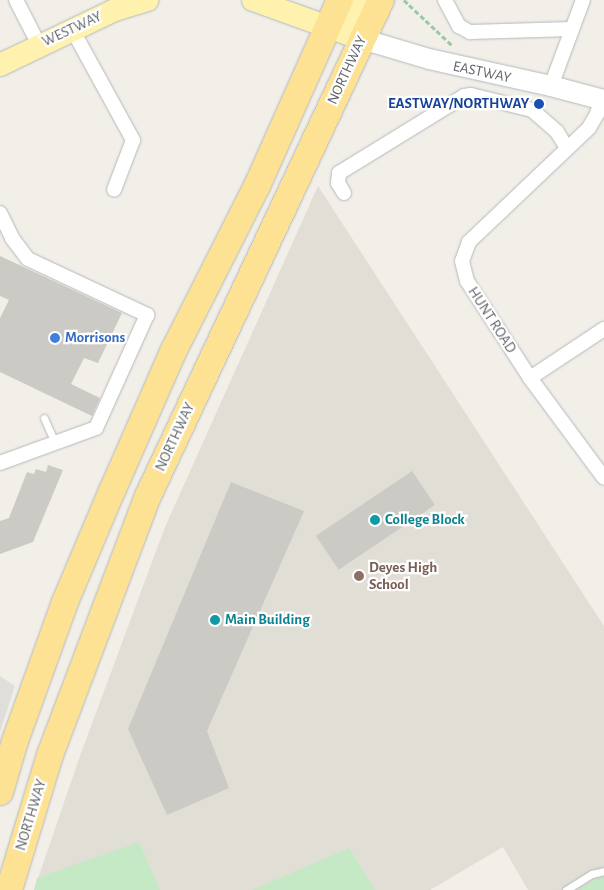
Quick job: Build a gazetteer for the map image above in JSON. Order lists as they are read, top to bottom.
{
  "streets": {
    "highway": ["NORTHWAY"],
    "main road": ["WESTWAY"],
    "street": ["EASTWAY", "HUNT ROAD"]
  },
  "crossings": [
    ["NORTHWAY", "EASTWAY"],
    ["EASTWAY", "HUNT ROAD"]
  ],
  "places": [
    "EASTWAY/NORTHWAY",
    "Morrisons",
    "College Block",
    "Deyes High School",
    "Main Building"
  ]
}
